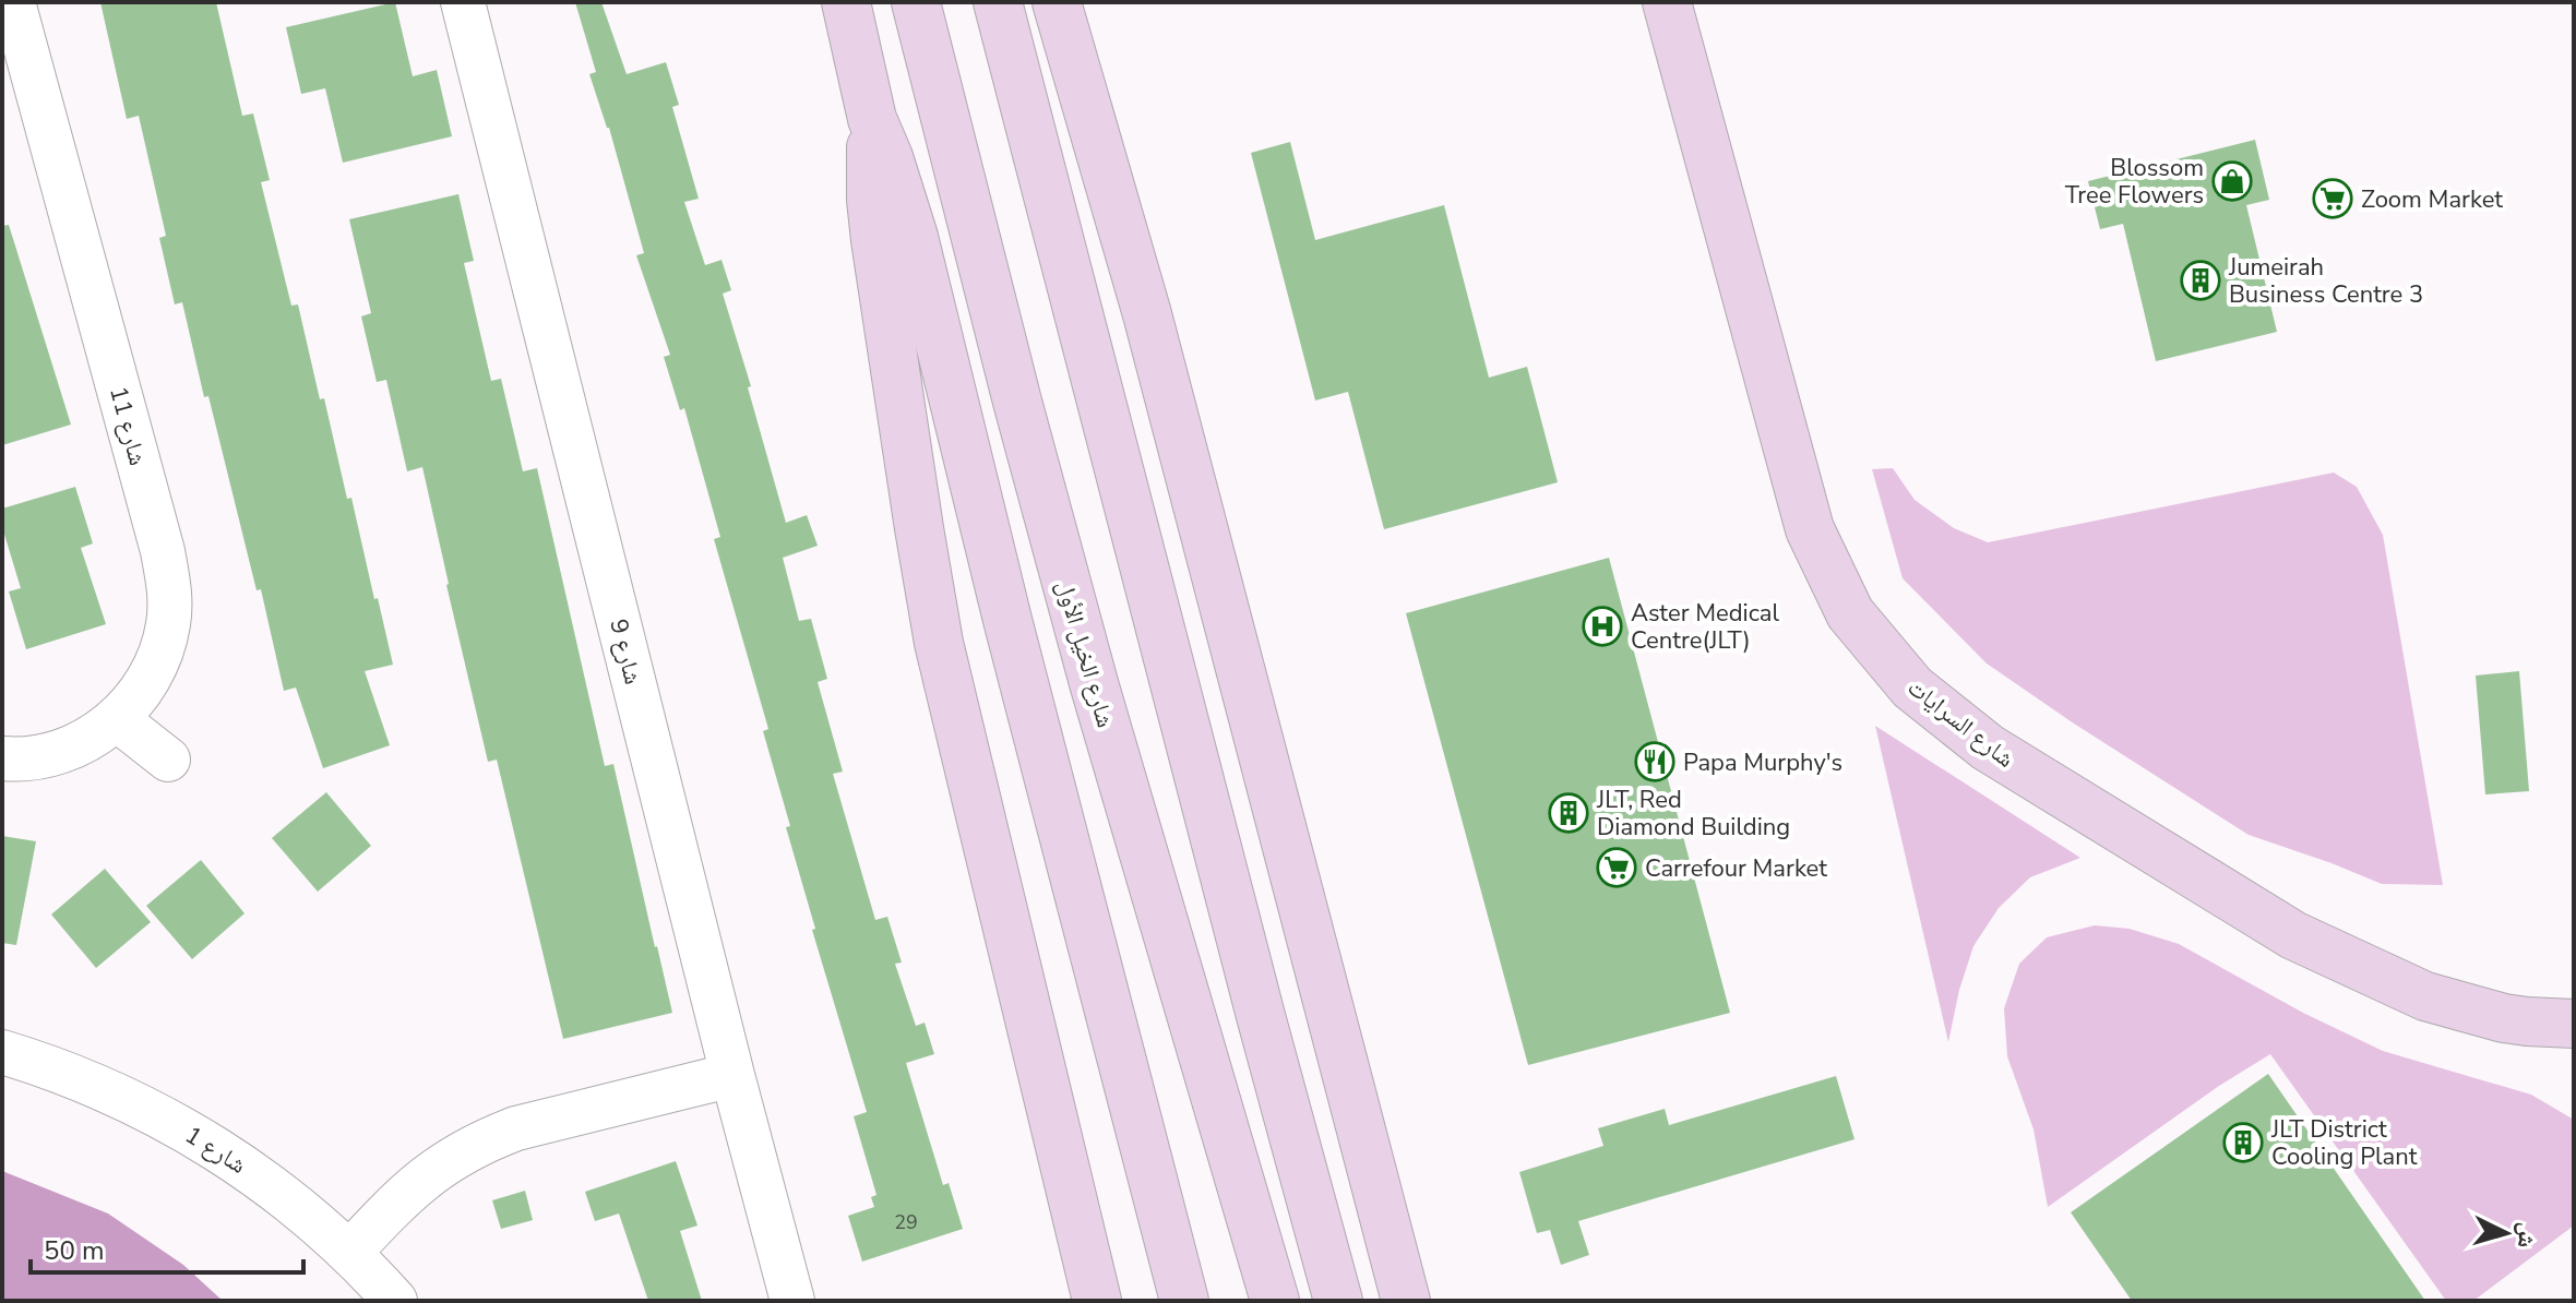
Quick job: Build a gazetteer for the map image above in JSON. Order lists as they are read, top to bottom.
{
  "streets": {
    "main road": ["شارع الخيل الأول", "شارع السرايات"],
    "street": ["شارع 11", "شارع 9", "شارع 1"]
  },
  "places": {
    "shop": ["Blossom Tree Flowers"],
    "supermarket": ["Zoom Market", "Carrefour Market"],
    "building": ["Jumeirah Business Centre 3", "JLT, Red Diamond Building", "JLT District Cooling Plant"],
    "hospital": ["Aster Medical Centre(JLT)"],
    "restaurant": ["Papa Murphy's"]
  },
  "house_numbers": ["29"],
  "scale_bar": "50 m",
  "north": "right"
}
